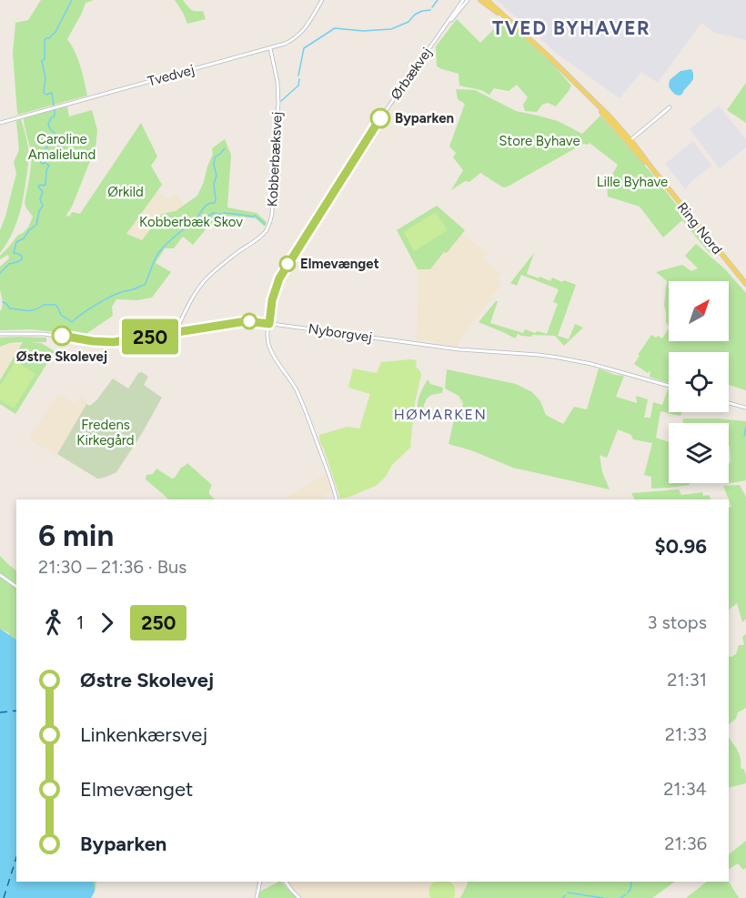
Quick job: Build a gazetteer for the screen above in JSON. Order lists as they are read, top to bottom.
{
  "streets": {
    "main road": ["Ring Nord"],
    "street": [
      "Ørbækvej",
      "Tvedvej",
      "Kobberbæksvej",
      "Nyborgvej"
    ]
  },
  "crossings": [
    ["Ørbækvej", "Nyborgvej"],
    ["Tvedvej", "Kobberbæksvej"],
    ["Kobberbæksvej", "Nyborgvej"]
  ],
  "districts": ["TVED BYHAVER", "HØMARKEN"],
  "parks": [
    "Caroline Amalielund",
    "Store Byhave",
    "Lille Byhave",
    "Ørkild",
    "Kobberbæk Skov",
    "Fredens Kirkegård"
  ],
  "places": ["Byparken", "Elmevænget", "Østre Skolevej"],
  "lines": ["bus line 250"],
  "north": "top right",
  "page": {
    "on_map": "250",
    "heading": ["6 min", "21:30 – 21:36 · Bus", "$0.96"],
    "legs": ["1", "250", "3 stops"],
    "list": [
      {
        "name": "Østre Skolevej",
        "value": "21:31"
      },
      {
        "name": "Linkenkærsvej",
        "value": "21:33"
      },
      {
        "name": "Elmevænget",
        "value": "21:34"
      },
      {
        "name": "Byparken",
        "value": "21:36"
      }
    ]
  }
}
